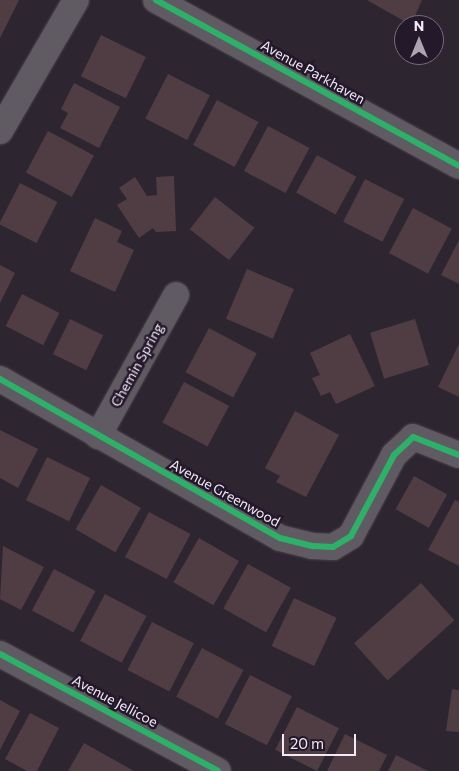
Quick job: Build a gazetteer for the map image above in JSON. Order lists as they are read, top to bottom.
{
  "streets": {
    "street": [
      "Avenue Parkhaven",
      "Chemin Spring",
      "Avenue Greenwood",
      "Avenue Jellicoe"
    ]
  },
  "crossings": [
    ["Chemin Spring", "Avenue Greenwood"]
  ],
  "scale_bar": "20 m",
  "north": "top"
}
